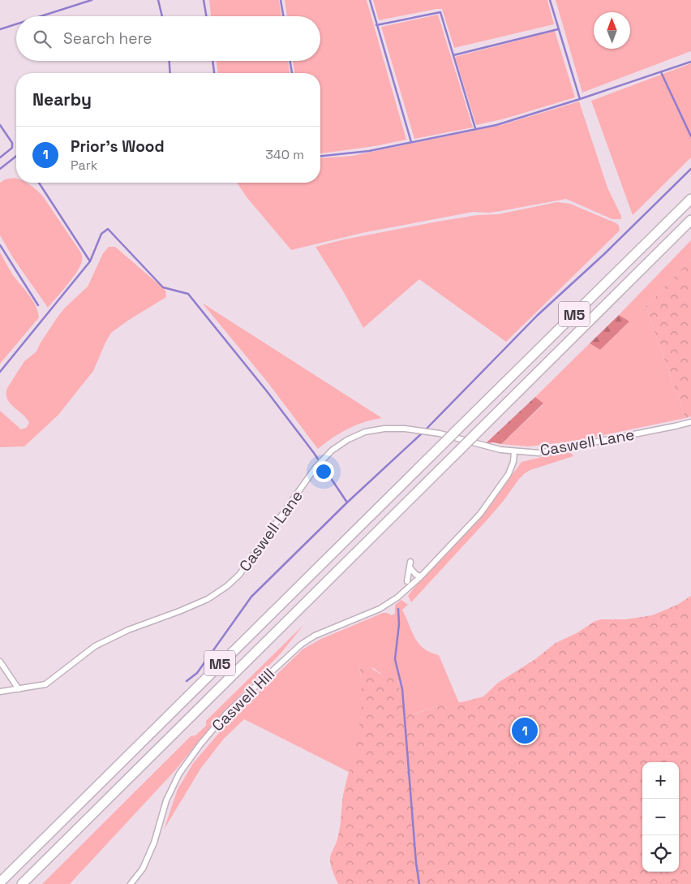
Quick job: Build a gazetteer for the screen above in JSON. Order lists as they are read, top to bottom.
{
  "streets": {
    "highway": ["M5"],
    "street": ["Caswell Lane", "Caswell Hill"]
  },
  "crossings": [
    ["Caswell Lane", "Caswell Hill"]
  ],
  "north": "top",
  "page": {
    "search": "Search here",
    "heading": "Nearby",
    "list": [
      {
        "mark": "1",
        "name": "Prior's Wood",
        "note": "Park",
        "value": "340 m"
      }
    ],
    "pins": "1",
    "map_buttons": ["+", "−"]
  }
}
